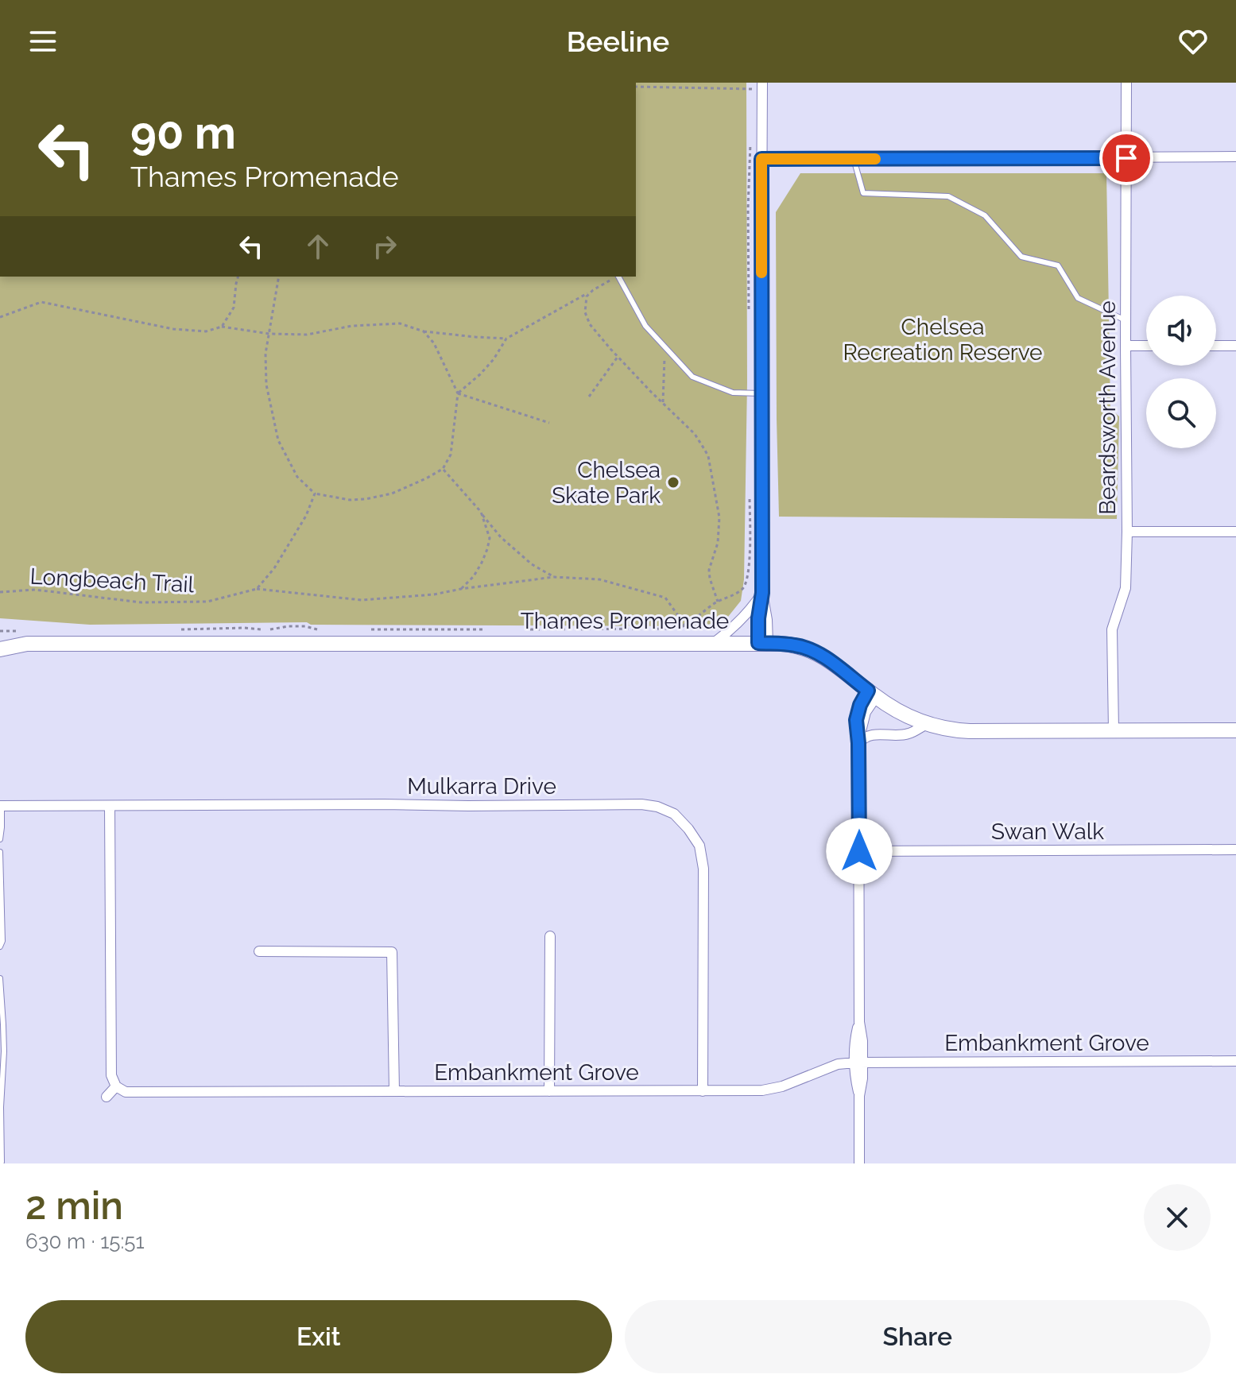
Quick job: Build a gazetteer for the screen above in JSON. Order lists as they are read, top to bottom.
{
  "streets": {
    "main road": ["Thames Promenade"],
    "street": [
      "Beardsworth Avenue",
      "Mulkarra Drive",
      "Swan Walk",
      "Embankment Grove"
    ],
    "path": ["Longbeach Trail"]
  },
  "crossings": [
    ["Beardsworth Avenue", "Thames Promenade"],
    ["Mulkarra Drive", "Embankment Grove"]
  ],
  "parks": ["Chelsea Recreation Reserve"],
  "places": ["Chelsea Skate Park"],
  "page": {
    "header": "Beeline",
    "turn": ["90 m", "Thames Promenade"],
    "heading": ["2 min", "630 m · 15:51"],
    "buttons": ["Exit", "Share"]
  }
}
